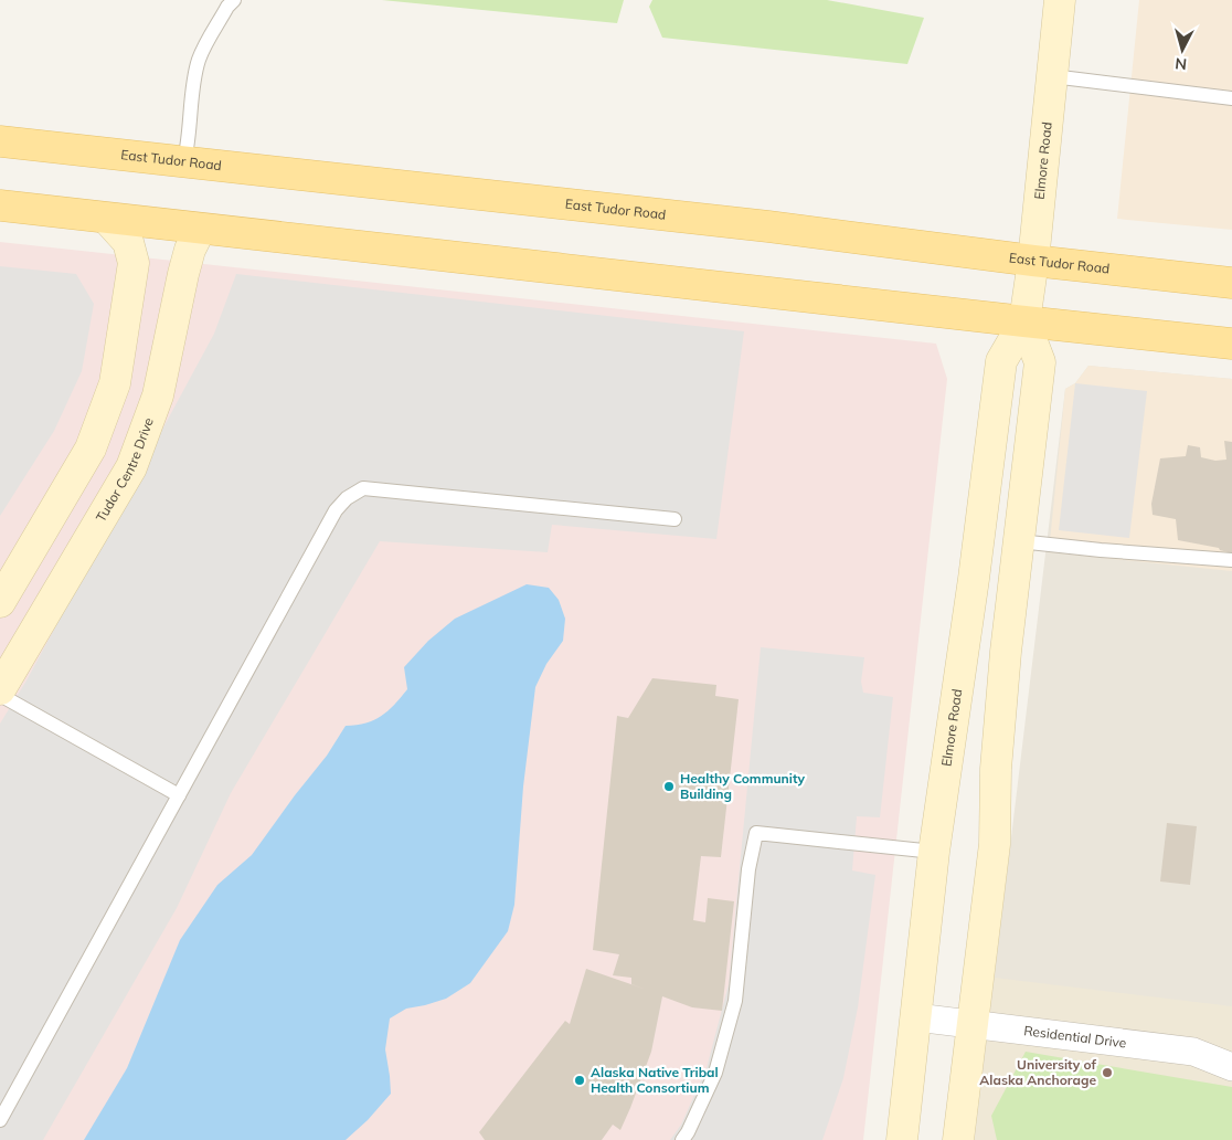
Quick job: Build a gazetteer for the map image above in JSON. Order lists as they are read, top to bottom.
{
  "streets": {
    "main road": ["East Tudor Road", "Elmore Road", "Tudor Centre Drive"],
    "street": ["Residential Drive"]
  },
  "crossings": [
    ["East Tudor Road", "Elmore Road"],
    ["Elmore Road", "Residential Drive"]
  ],
  "places": ["Healthy Community Building", "University of Alaska Anchorage", "Alaska Native Tribal Health Consortium"],
  "north": "bottom"
}
